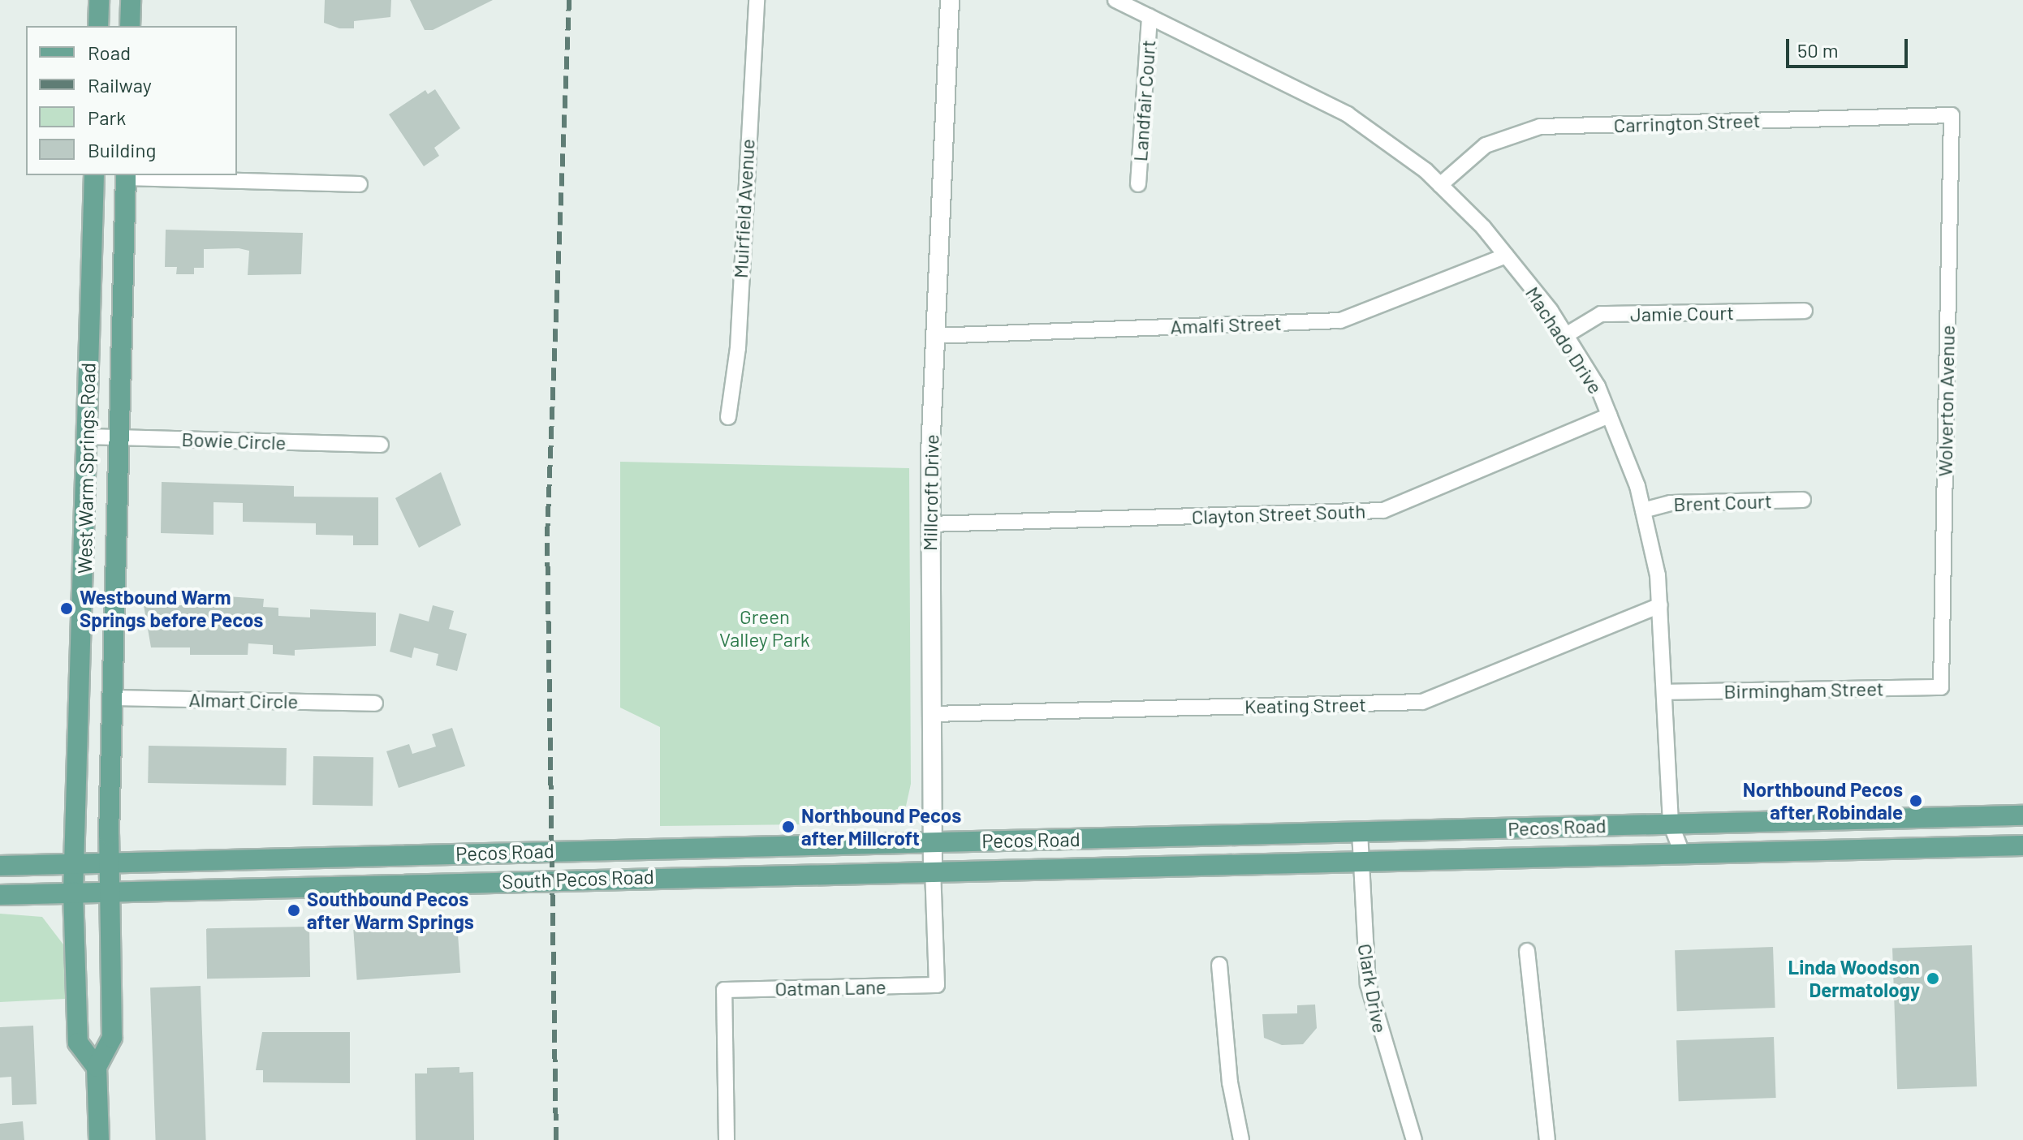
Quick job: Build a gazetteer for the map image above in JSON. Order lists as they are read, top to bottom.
{
  "streets": {
    "main road": ["West Warm Springs Road", "Pecos Road", "South Pecos Road"],
    "street": [
      "Landfair Court",
      "Carrington Street",
      "Muirfield Avenue",
      "Jamie Court",
      "Amalfi Street",
      "Machado Drive",
      "Wolverton Avenue",
      "Bowie Circle",
      "Millcroft Drive",
      "Brent Court",
      "Clayton Street South",
      "Birmingham Street",
      "Almart Circle",
      "Keating Street",
      "Oatman Lane",
      "Clark Drive"
    ]
  },
  "crossings": [
    ["Landfair Court", "Machado Drive"],
    ["Carrington Street", "Machado Drive"],
    ["Carrington Street", "Wolverton Avenue"],
    ["Jamie Court", "Machado Drive"],
    ["Amalfi Street", "Machado Drive"],
    ["Amalfi Street", "Millcroft Drive"],
    ["Machado Drive", "Brent Court"],
    ["Machado Drive", "Clayton Street South"],
    ["Machado Drive", "Birmingham Street"],
    ["Machado Drive", "Keating Street"],
    ["Machado Drive", "Pecos Road"],
    ["Wolverton Avenue", "Birmingham Street"],
    ["Bowie Circle", "West Warm Springs Road"],
    ["West Warm Springs Road", "Almart Circle"],
    ["West Warm Springs Road", "Pecos Road"],
    ["West Warm Springs Road", "South Pecos Road"],
    ["Millcroft Drive", "Clayton Street South"],
    ["Millcroft Drive", "Keating Street"],
    ["Millcroft Drive", "Pecos Road"],
    ["Millcroft Drive", "South Pecos Road"],
    ["Millcroft Drive", "Oatman Lane"],
    ["Pecos Road", "South Pecos Road"],
    ["Pecos Road", "Clark Drive"]
  ],
  "parks": ["Green Valley Park"],
  "places": [
    "Westbound Warm Springs before Pecos",
    "Northbound Pecos after Robindale",
    "Northbound Pecos after Millcroft",
    "Southbound Pecos after Warm Springs",
    "Linda Woodson Dermatology"
  ],
  "legend": [
    "Road",
    "Railway",
    "Park",
    "Building"
  ],
  "scale_bar": "50 m"
}
